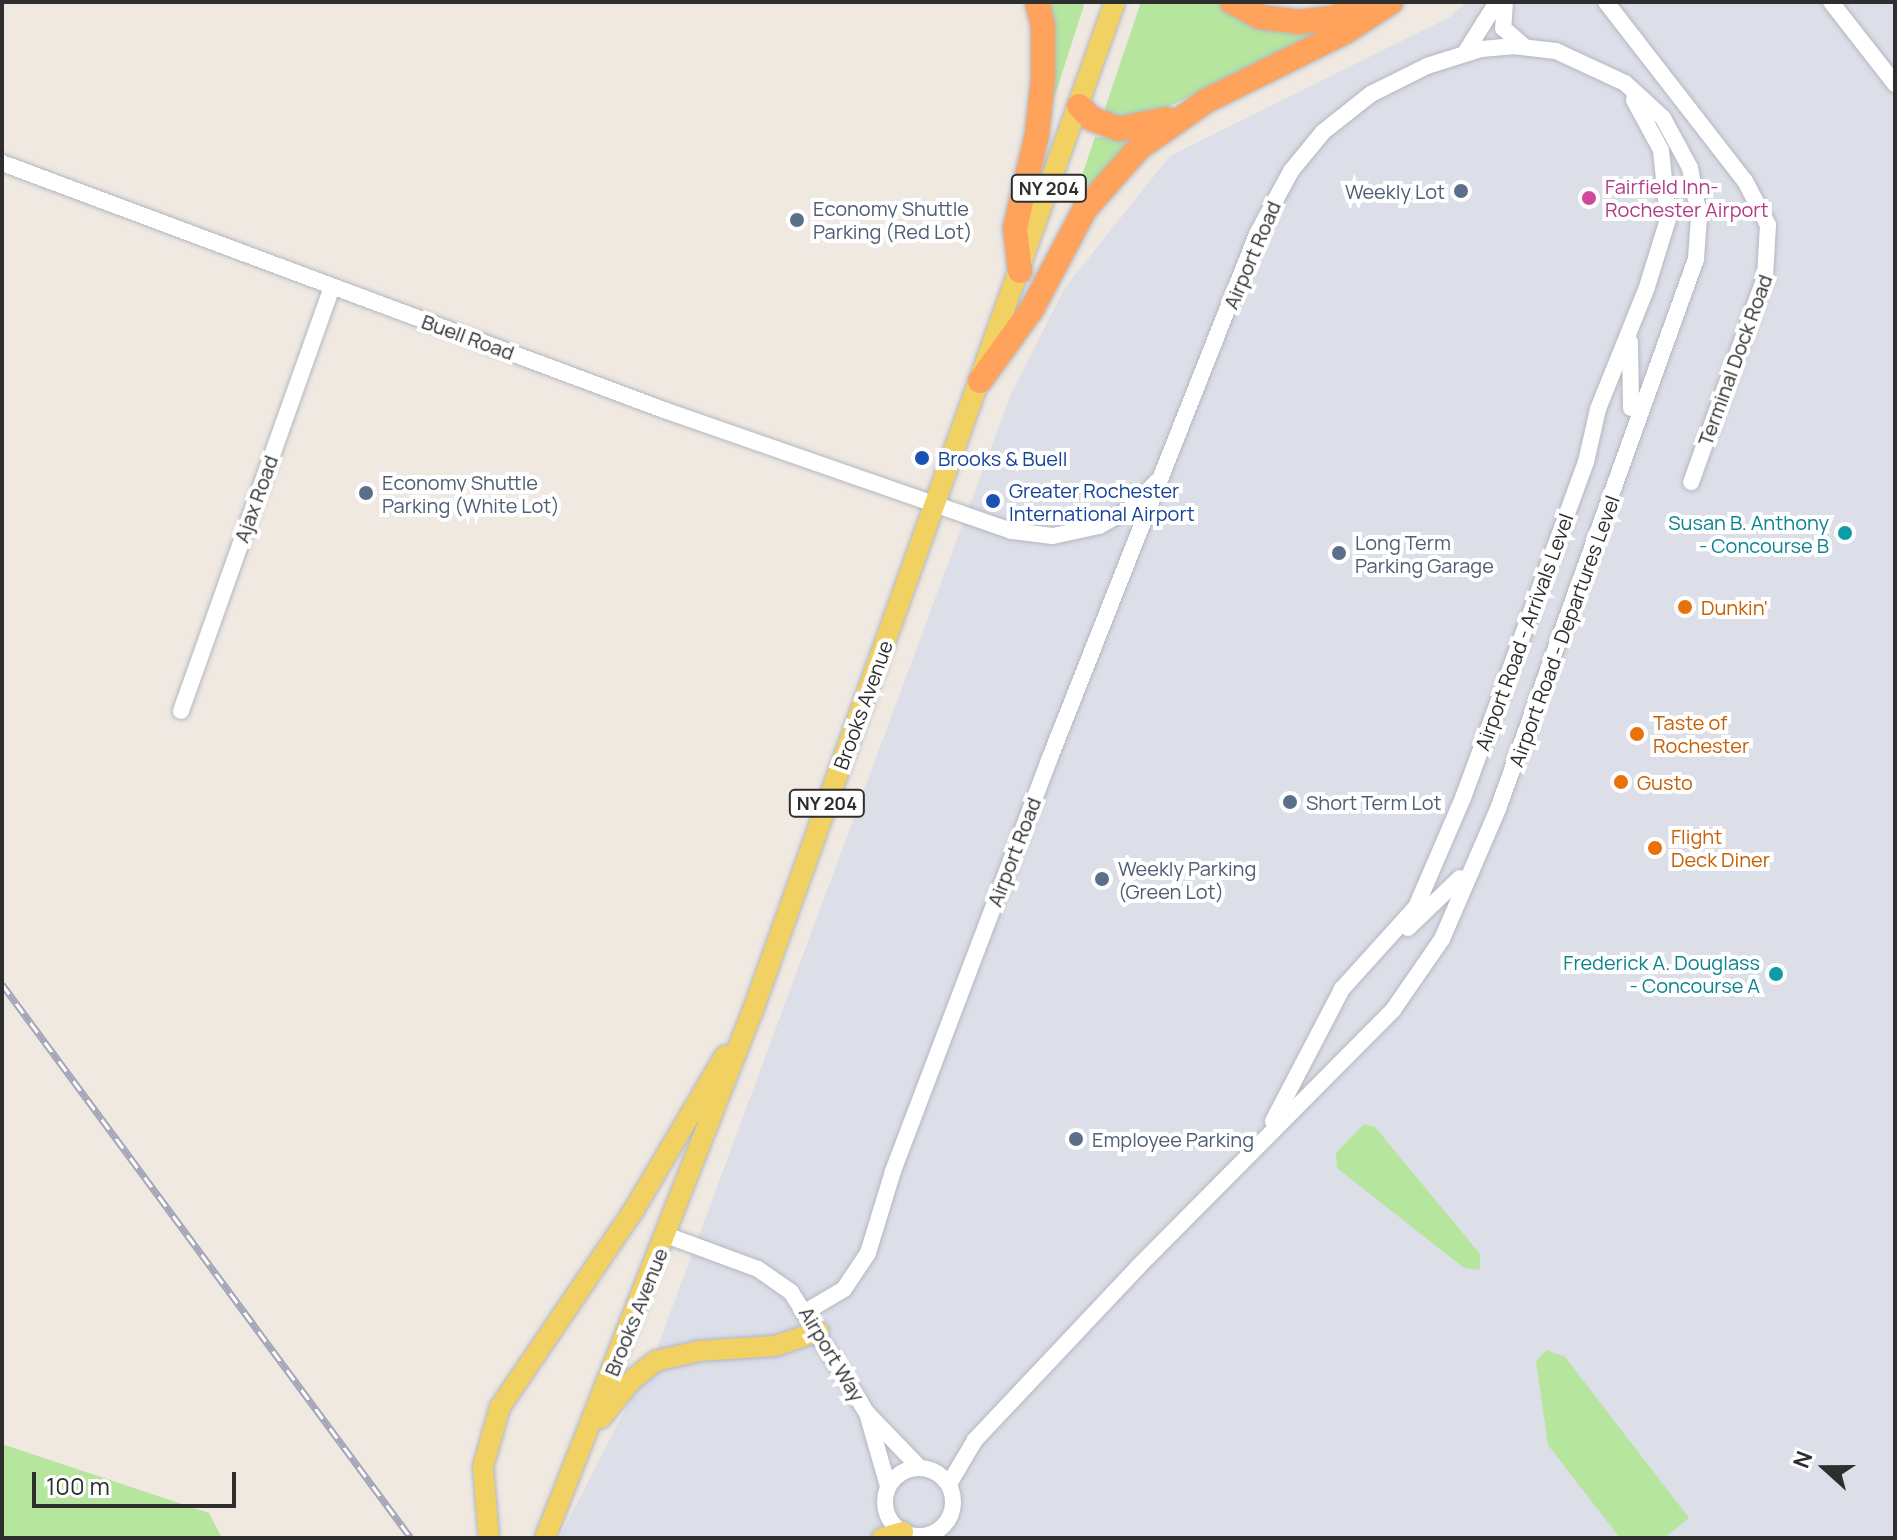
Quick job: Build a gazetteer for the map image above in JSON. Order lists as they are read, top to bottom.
{
  "streets": {
    "main road": ["NY 204", "Brooks Avenue"],
    "street": [
      "Airport Road",
      "Buell Road",
      "Terminal Dock Road",
      "Ajax Road",
      "Airport Road - Departures Level",
      "Airport Road - Arrivals Level",
      "Airport Way"
    ]
  },
  "crossings": [
    ["Airport Road", "Buell Road"],
    ["Airport Road", "Airport Road - Departures Level"],
    ["Airport Road", "Airport Road - Arrivals Level"],
    ["Airport Road", "Brooks Avenue"],
    ["Airport Road", "Airport Way"],
    ["Buell Road", "Ajax Road"],
    ["Buell Road", "Brooks Avenue"],
    ["Airport Road - Departures Level", "Airport Road - Arrivals Level"],
    ["Brooks Avenue", "Airport Way"]
  ],
  "places": [
    "Weekly Lot",
    "Fairfield Inn- Rochester Airport",
    "Economy Shuttle Parking (Red Lot)",
    "Brooks & Buell",
    "Economy Shuttle Parking (White Lot)",
    "Greater Rochester International Airport",
    "Susan B. Anthony - Concourse B",
    "Long Term Parking Garage",
    "Dunkin'",
    "Taste of Rochester",
    "Gusto",
    "Short Term Lot",
    "Flight Deck Diner",
    "Weekly Parking (Green Lot)",
    "Frederick A. Douglass - Concourse A",
    "Employee Parking"
  ],
  "scale_bar": "100 m",
  "north": "left"
}
